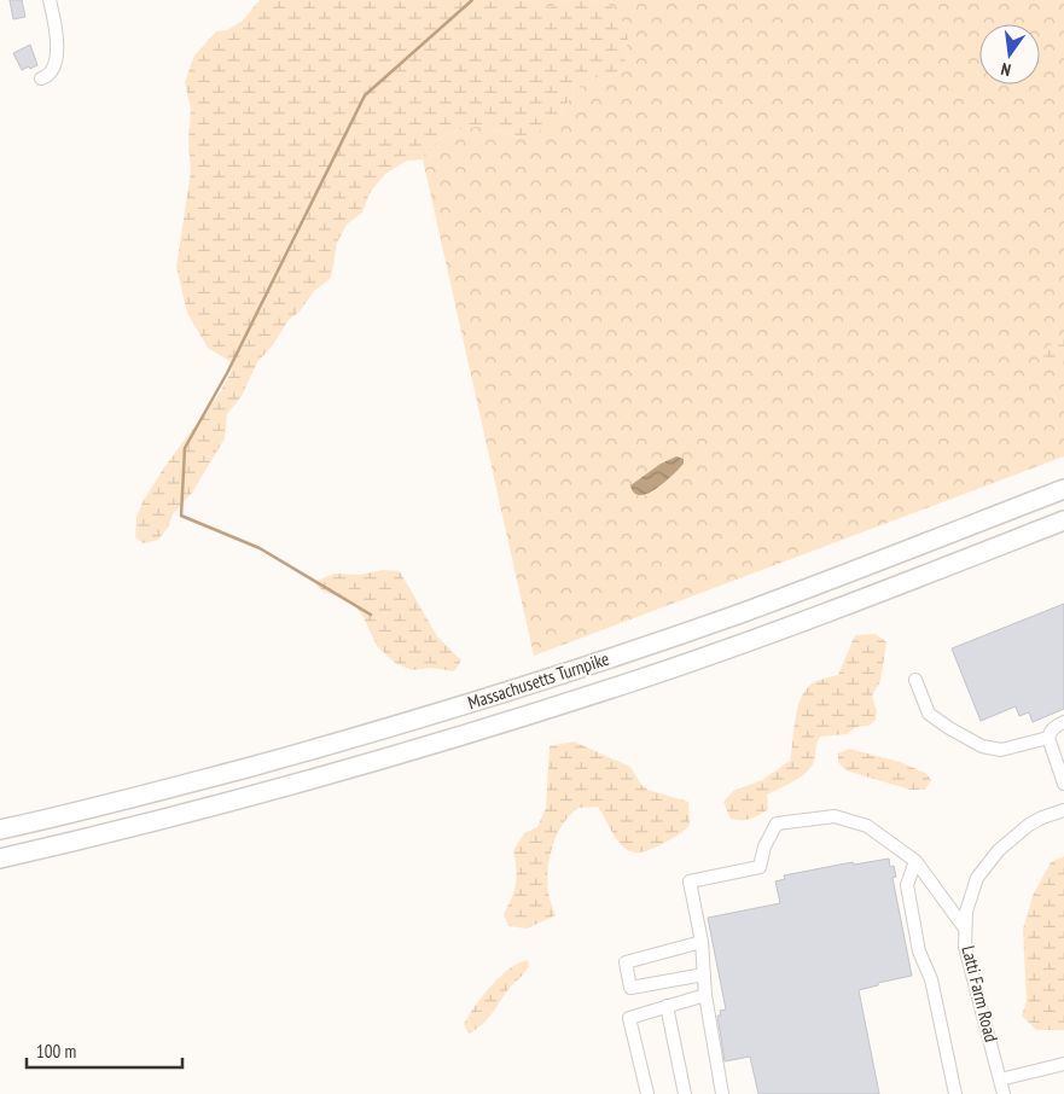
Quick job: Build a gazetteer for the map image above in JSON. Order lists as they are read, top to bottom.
{
  "streets": {
    "highway": ["Massachusetts Turnpike"],
    "street": ["Latti Farm Road"]
  },
  "scale_bar": "100 m",
  "north": "bottom"
}
